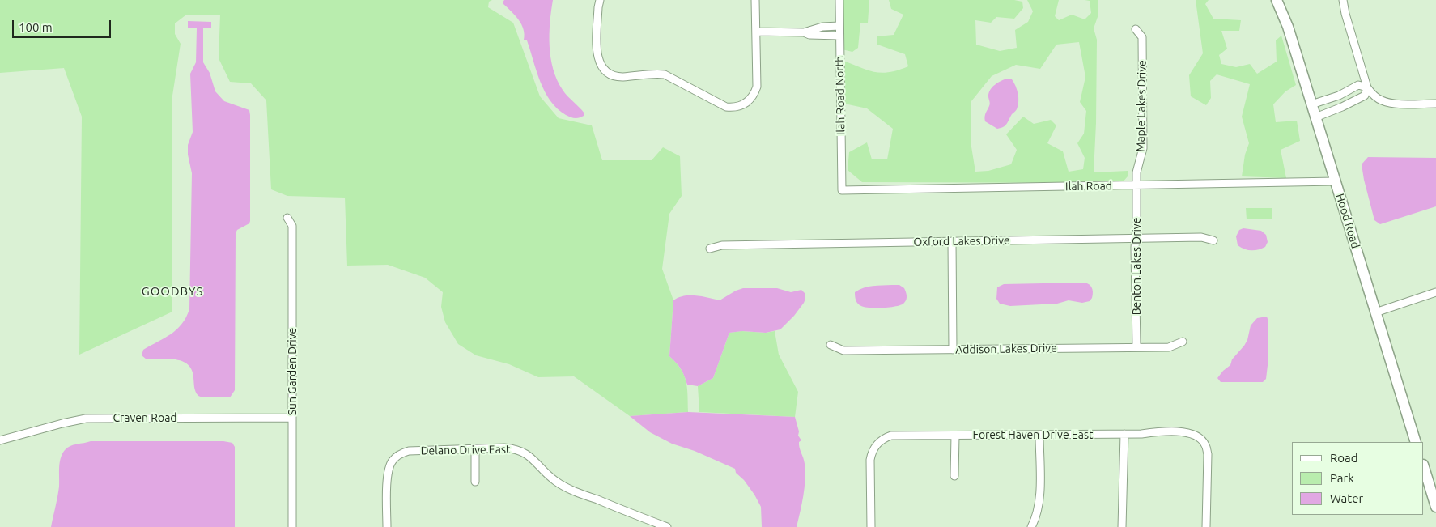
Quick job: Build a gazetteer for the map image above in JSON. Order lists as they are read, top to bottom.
{
  "streets": {
    "street": [
      "Ilah Road North",
      "Maple Lakes Drive",
      "Ilah Road",
      "Hood Road",
      "Oxford Lakes Drive",
      "Benton Lakes Drive",
      "Addison Lakes Drive",
      "Sun Garden Drive",
      "Craven Road",
      "Forest Haven Drive East",
      "Delano Drive East"
    ]
  },
  "crossings": [
    ["Ilah Road North", "Ilah Road"],
    ["Maple Lakes Drive", "Ilah Road"],
    ["Maple Lakes Drive", "Benton Lakes Drive"],
    ["Ilah Road", "Hood Road"],
    ["Ilah Road", "Benton Lakes Drive"],
    ["Oxford Lakes Drive", "Benton Lakes Drive"],
    ["Benton Lakes Drive", "Addison Lakes Drive"],
    ["Sun Garden Drive", "Craven Road"]
  ],
  "districts": ["GOODBYS"],
  "legend": ["Road", "Park", "Water"],
  "scale_bar": "100 m"
}
